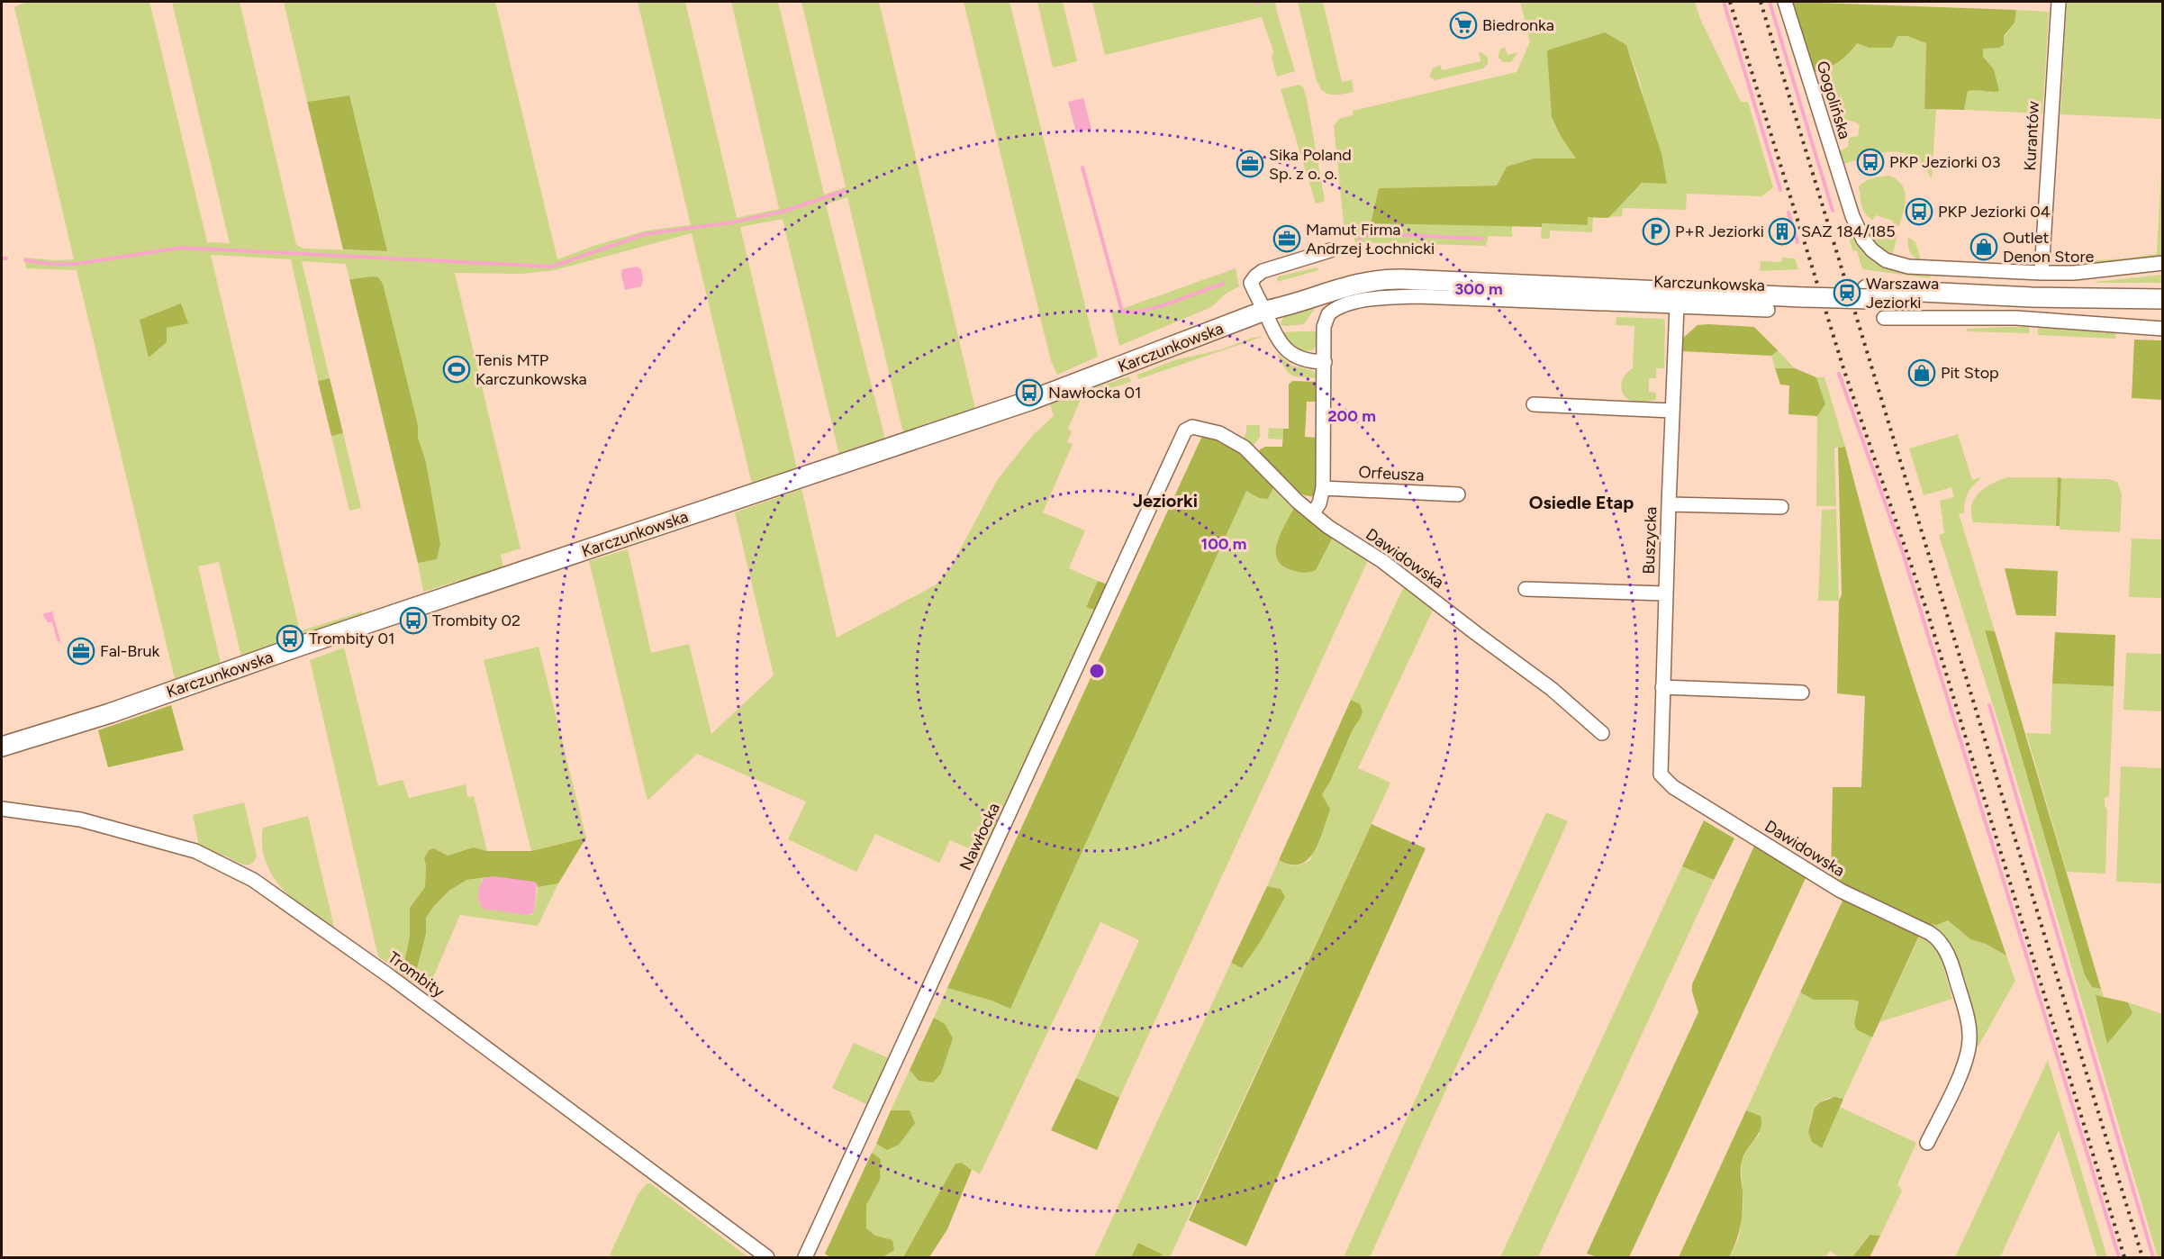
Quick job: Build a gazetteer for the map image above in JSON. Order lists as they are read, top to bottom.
{
  "streets": {
    "street": [
      "Gogolińska",
      "Kurantów",
      "Karczunkowska",
      "Orfeusza",
      "Buszycka",
      "Dawidowska",
      "Nawłocka",
      "Trombity"
    ]
  },
  "crossings": [
    ["Gogolińska", "Kurantów"],
    ["Karczunkowska", "Buszycka"],
    ["Buszycka", "Dawidowska"],
    ["Dawidowska", "Nawłocka"]
  ],
  "districts": ["Jeziorki", "Osiedle Etap"],
  "places": {
    "supermarket": ["Biedronka"],
    "bus stop": [
      "PKP Jeziorki 03",
      "PKP Jeziorki 04",
      "Nawłocka 01",
      "Trombity 02",
      "Trombity 01"
    ],
    "office": ["Sika Poland Sp. z o. o.", "Mamut Firma Andrzej Łochnicki", "Fal-Bruk"],
    "parking": ["P+R Jeziorki"],
    "building": ["SAZ 184/185"],
    "shop": ["Outlet Denon Store", "Pit Stop"],
    "station": ["Warszawa Jeziorki"],
    "sports": ["Tenis MTP Karczunkowska"]
  },
  "rings": ["300 m", "200 m", "100 m"]
}
